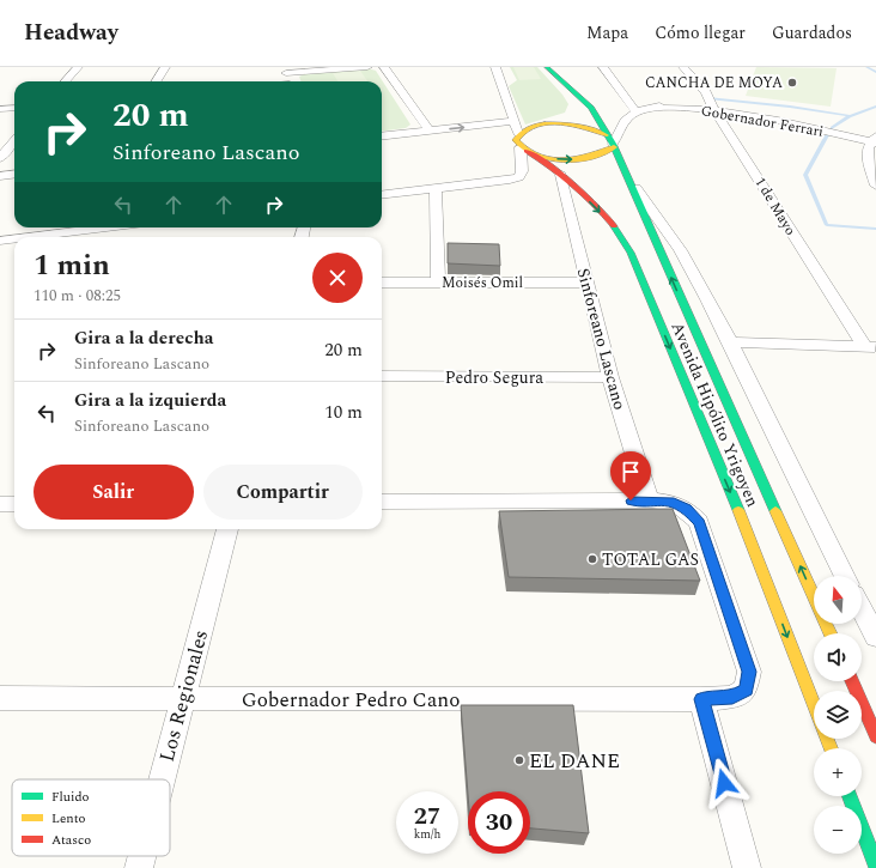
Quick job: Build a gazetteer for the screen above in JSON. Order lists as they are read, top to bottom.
{
  "streets": {
    "main road": ["Avenida Hipólito Yrigoyen"],
    "street": [
      "Gobernador Ferrari",
      "1 de Mayo",
      "Moisés Omil",
      "Sinforeano Lascano",
      "Pedro Segura",
      "Los Regionales",
      "Gobernador Pedro Cano"
    ]
  },
  "crossings": [
    ["Gobernador Ferrari", "1 de Mayo"],
    ["Moisés Omil", "Sinforeano Lascano"],
    ["Sinforeano Lascano", "Pedro Segura"],
    ["Sinforeano Lascano", "Avenida Hipólito Yrigoyen"],
    ["Los Regionales", "Gobernador Pedro Cano"]
  ],
  "places": ["CANCHA DE MOYA", "TOTAL GAS", "EL DANE"],
  "legend": ["Fluido", "Lento", "Atasco"],
  "north": "top",
  "page": {
    "header": "Headway",
    "nav": ["Mapa", "Cómo llegar", "Guardados"],
    "turn": ["20 m", "Sinforeano Lascano"],
    "heading": ["1 min", "110 m · 08:25"],
    "list": [
      {
        "name": "Gira a la derecha",
        "note": "Sinforeano Lascano",
        "value": "20 m"
      },
      {
        "name": "Gira a la izquierda",
        "note": "Sinforeano Lascano",
        "value": "10 m"
      }
    ],
    "buttons": ["Salir", "Compartir"],
    "map_buttons": ["+", "−"],
    "speed": "27 km/h",
    "limit": "30"
  }
}
